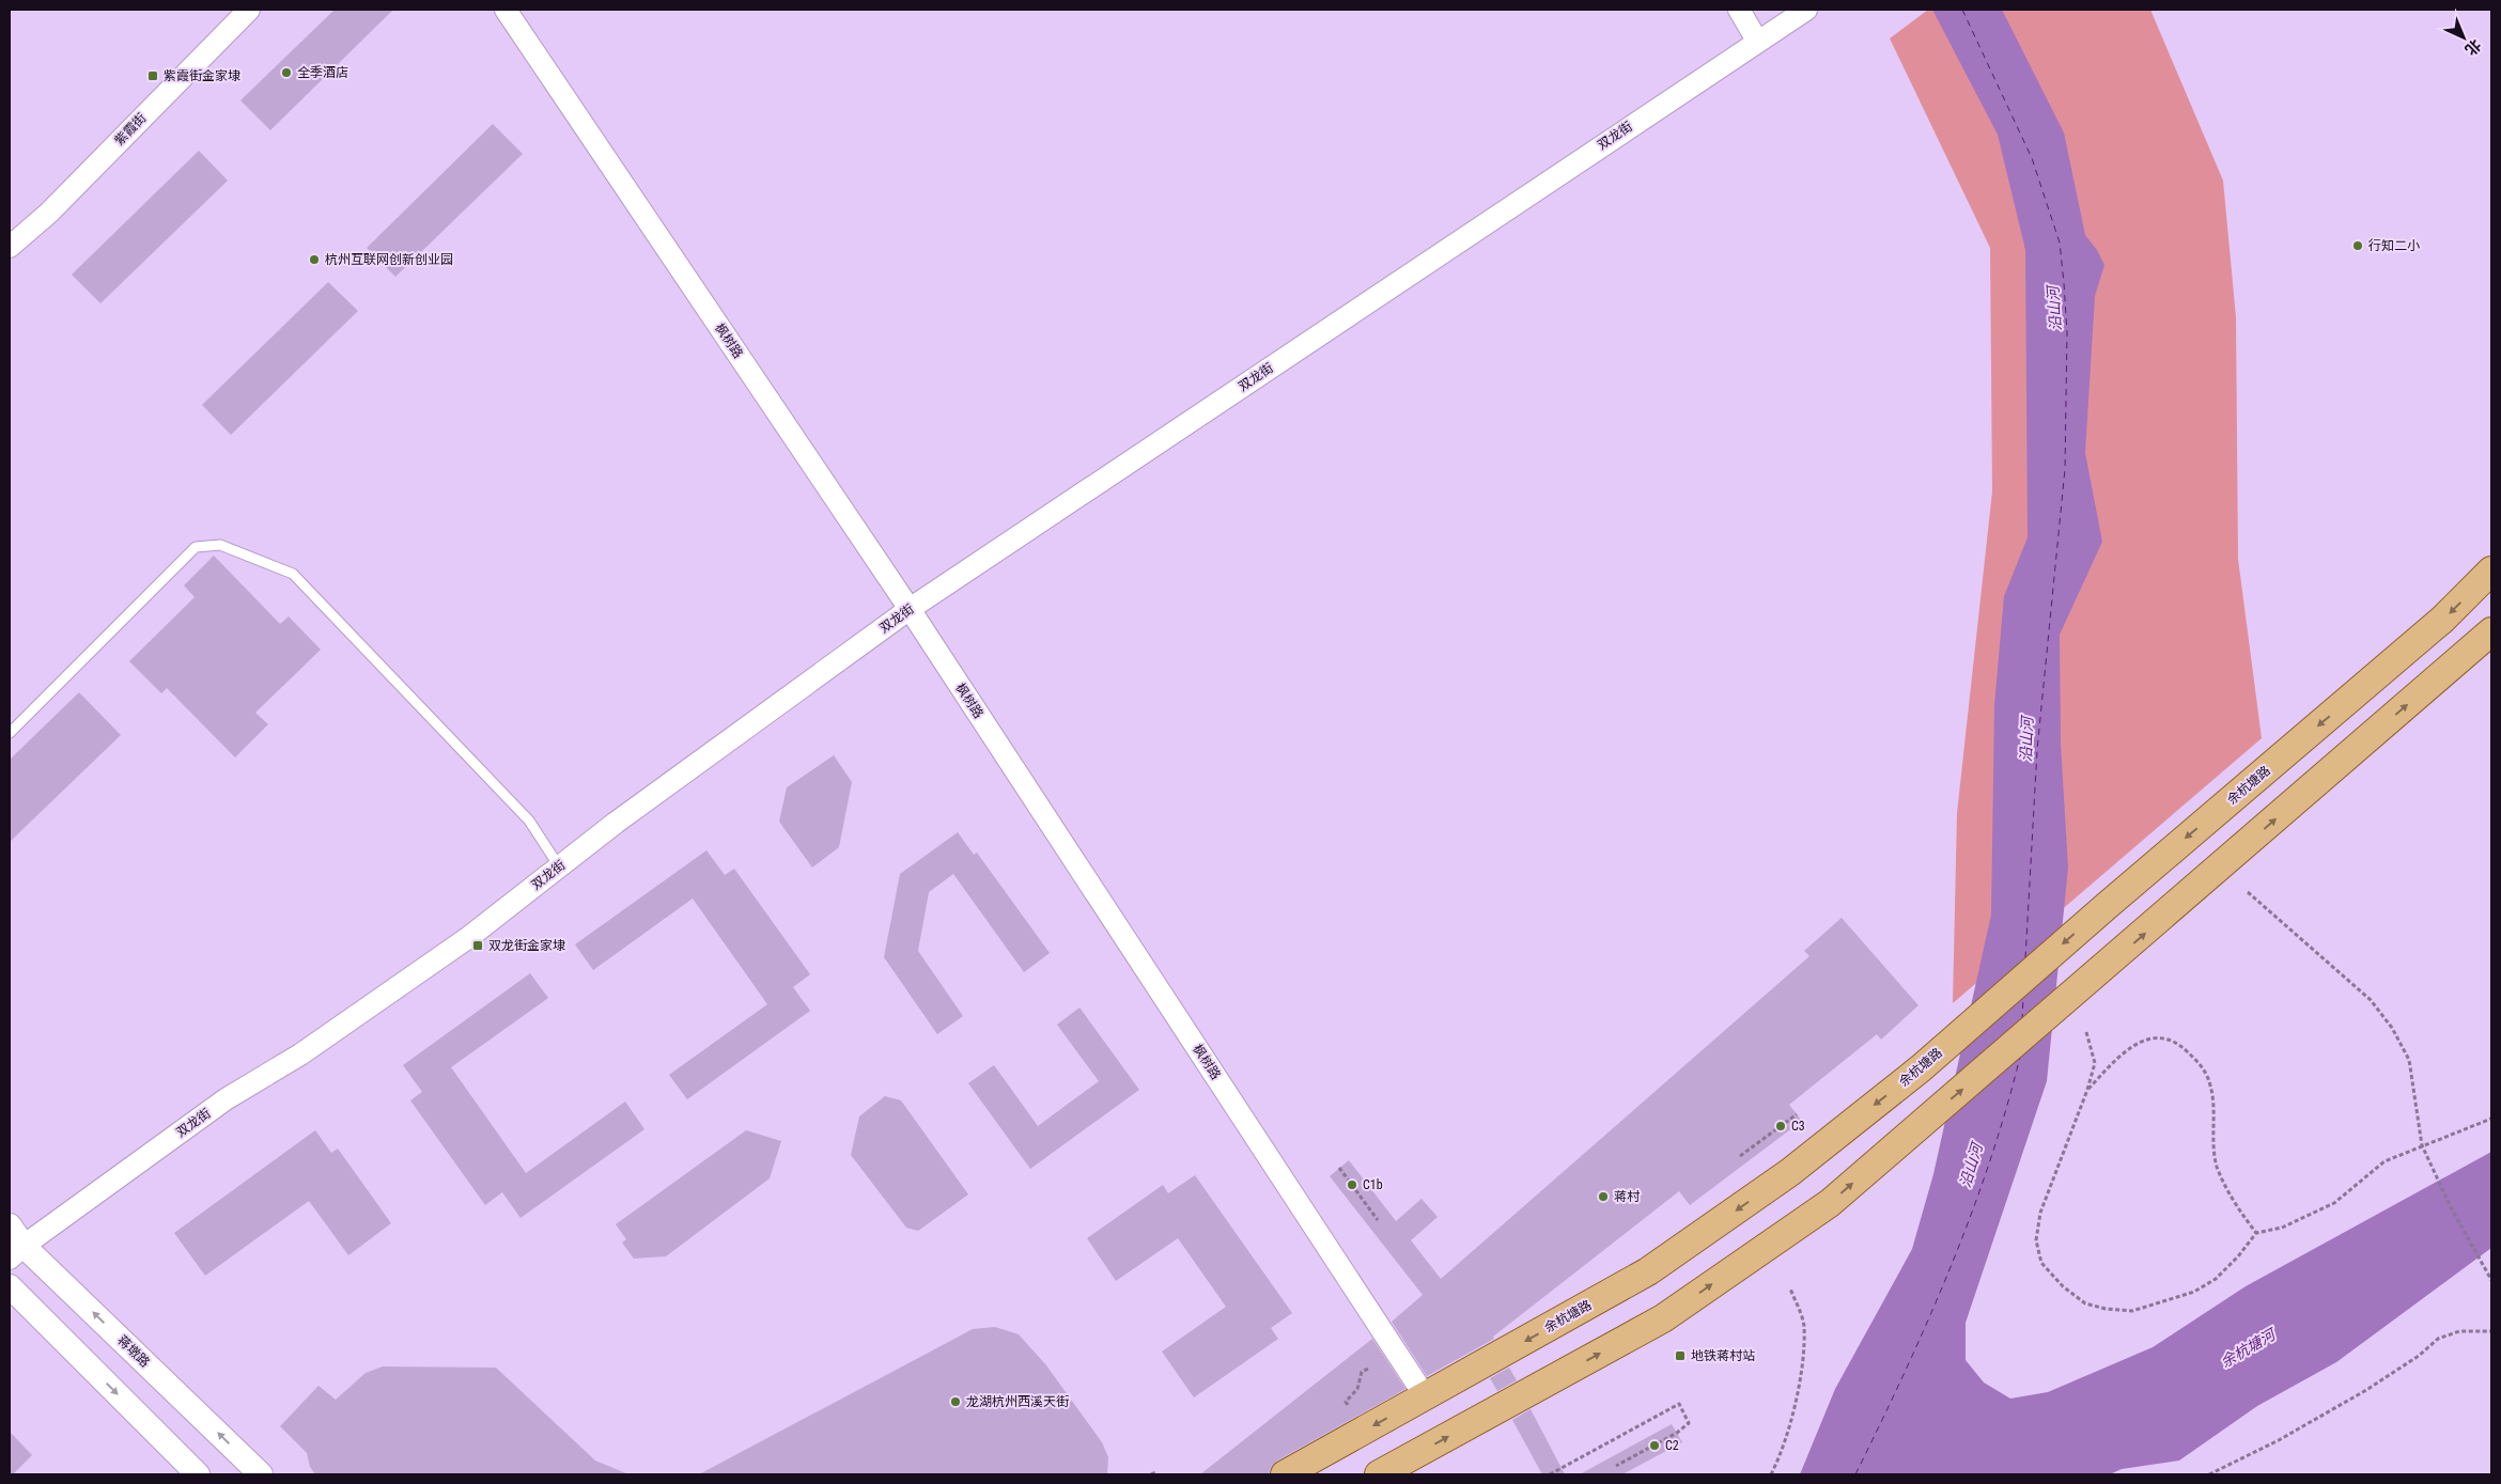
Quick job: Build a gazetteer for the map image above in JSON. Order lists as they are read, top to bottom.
{
  "streets": {
    "main road": ["余杭塘路", "蒋墩路"],
    "street": ["紫霞街", "双龙街", "枫树路"]
  },
  "crossings": [
    ["双龙街", "枫树路"],
    ["双龙街", "蒋墩路"],
    ["枫树路", "余杭塘路"]
  ],
  "water": ["沿山河", "余杭塘河"],
  "places": {
    "other": [
      "全季酒店",
      "行知二小",
      "杭州互联网创新创业园",
      "C3",
      "C1b",
      "蒋村",
      "龙湖杭州西溪天街",
      "C2"
    ],
    "transit": ["紫霞街金家埭", "双龙街金家埭", "地铁蒋村站"]
  },
  "north": "bottom right"
}
